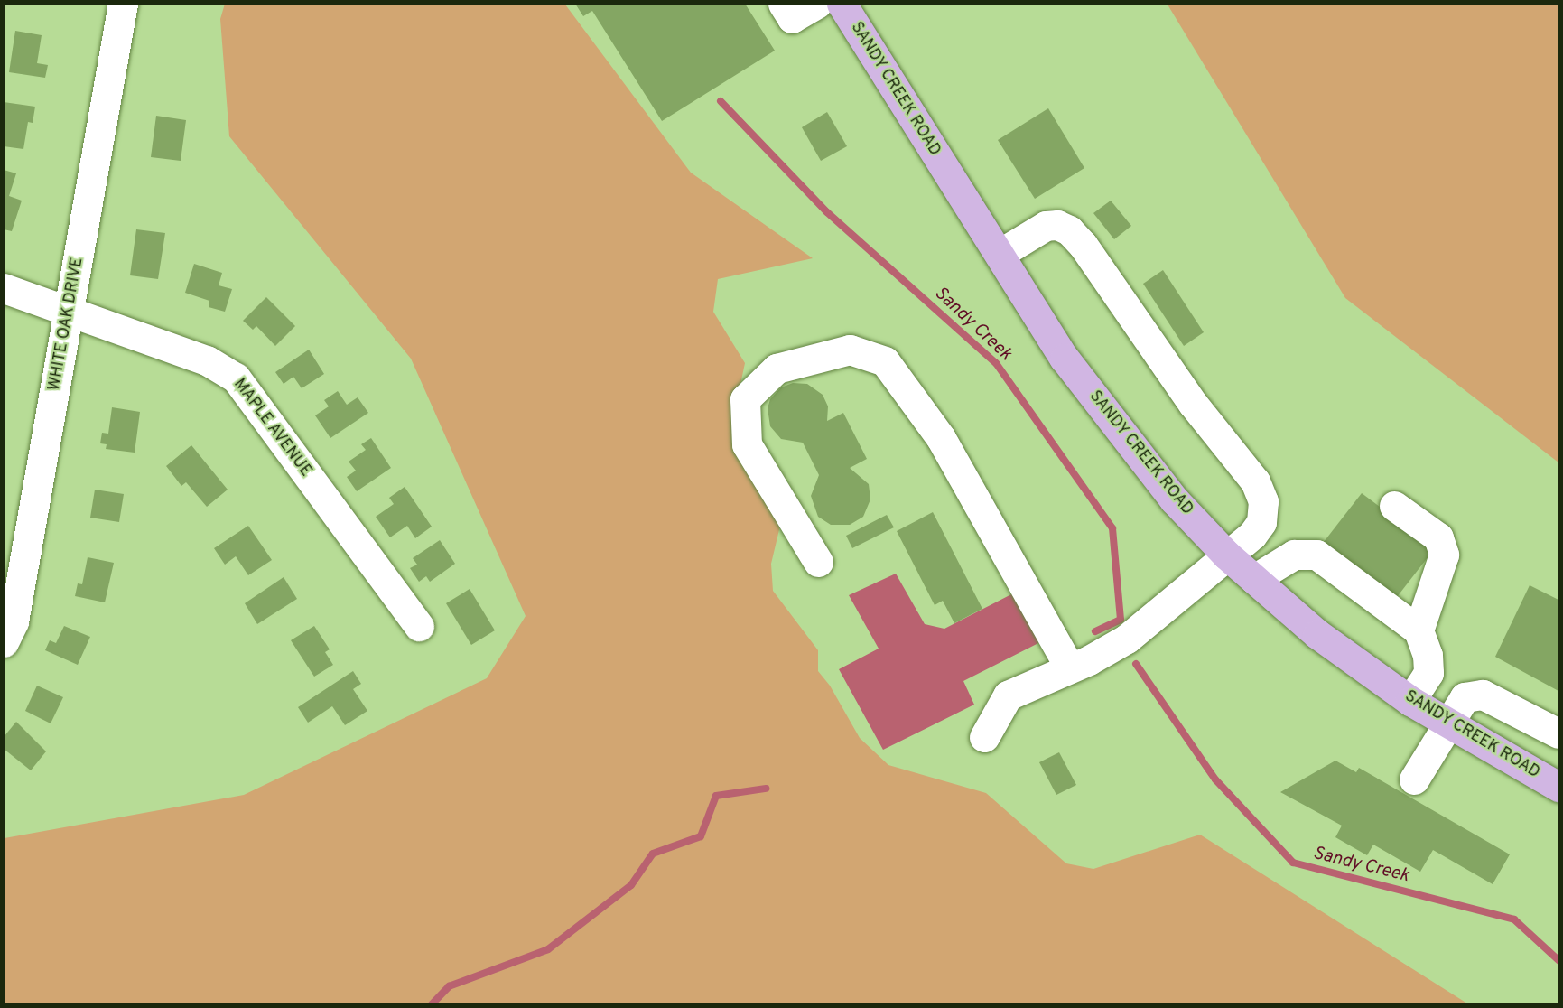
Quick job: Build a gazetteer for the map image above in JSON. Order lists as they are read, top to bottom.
{
  "streets": {
    "main road": ["SANDY CREEK ROAD"],
    "street": ["WHITE OAK DRIVE", "MAPLE AVENUE"]
  },
  "crossings": [
    ["WHITE OAK DRIVE", "MAPLE AVENUE"]
  ],
  "water": ["Sandy Creek"]
}
